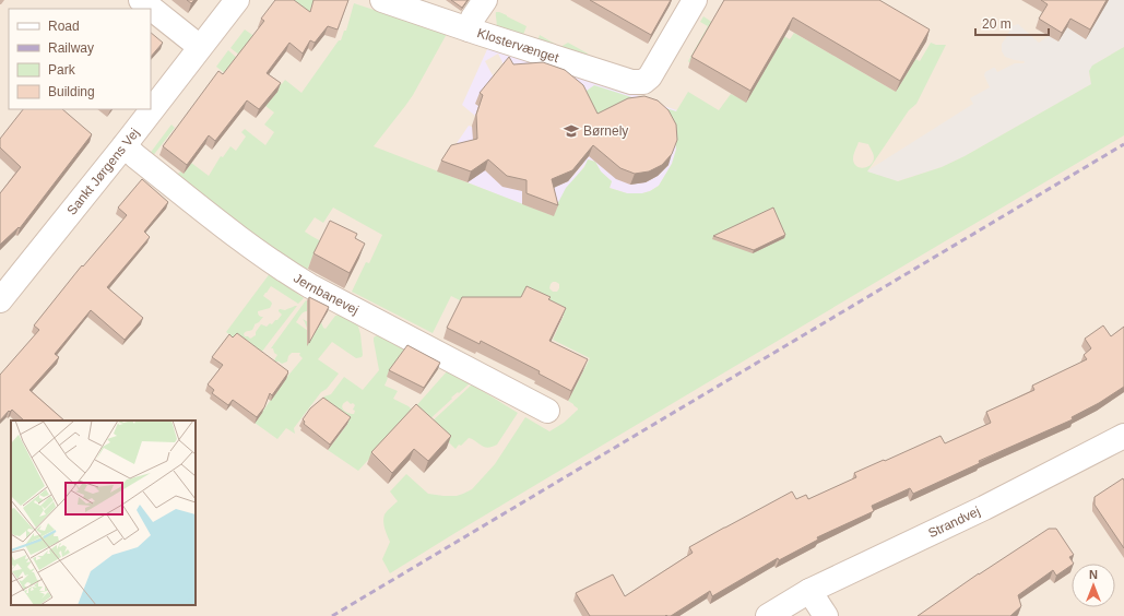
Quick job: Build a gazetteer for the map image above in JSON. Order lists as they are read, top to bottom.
{
  "streets": {
    "street": [
      "Klostervænget",
      "Sankt Jørgens Vej",
      "Jernbanevej",
      "Strandvej"
    ]
  },
  "crossings": [
    ["Sankt Jørgens Vej", "Jernbanevej"]
  ],
  "places": {
    "school or university": ["Børnely"]
  },
  "legend": [
    "Road",
    "Railway",
    "Park",
    "Building"
  ],
  "scale_bar": "20 m",
  "north": "top"
}
